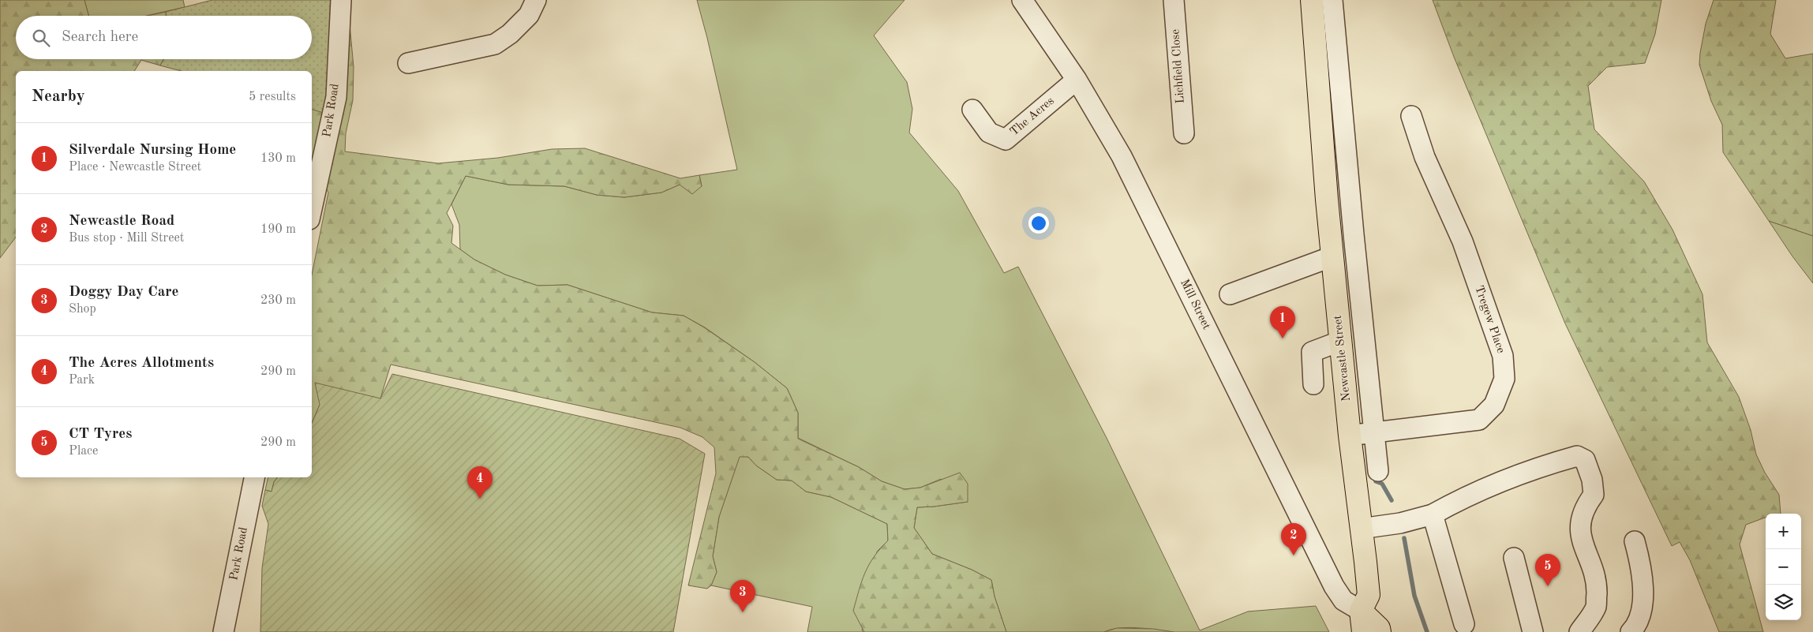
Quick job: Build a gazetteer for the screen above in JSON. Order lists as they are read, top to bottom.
{
  "streets": {
    "main road": ["Newcastle Street"],
    "street": [
      "Lichfield Close",
      "Park Road",
      "The Acres",
      "Mill Street",
      "Tregew Place"
    ]
  },
  "crossings": [
    ["The Acres", "Mill Street"],
    ["Mill Street", "Newcastle Street"],
    ["Tregew Place", "Newcastle Street"]
  ],
  "page": {
    "search": "Search here",
    "heading": ["Nearby", "5 results"],
    "list": [
      {
        "mark": "1",
        "name": "Silverdale Nursing Home",
        "note": "Place · Newcastle Street",
        "value": "130 m"
      },
      {
        "mark": "2",
        "name": "Newcastle Road",
        "note": "Bus stop · Mill Street",
        "value": "190 m"
      },
      {
        "mark": "3",
        "name": "Doggy Day Care",
        "note": "Shop",
        "value": "230 m"
      },
      {
        "mark": "4",
        "name": "The Acres Allotments",
        "note": "Park",
        "value": "290 m"
      },
      {
        "mark": "5",
        "name": "CT Tyres",
        "note": "Place",
        "value": "290 m"
      }
    ],
    "pins": [
      "1",
      "4",
      "2",
      "5",
      "3"
    ],
    "map_buttons": ["+", "−"]
  }
}
